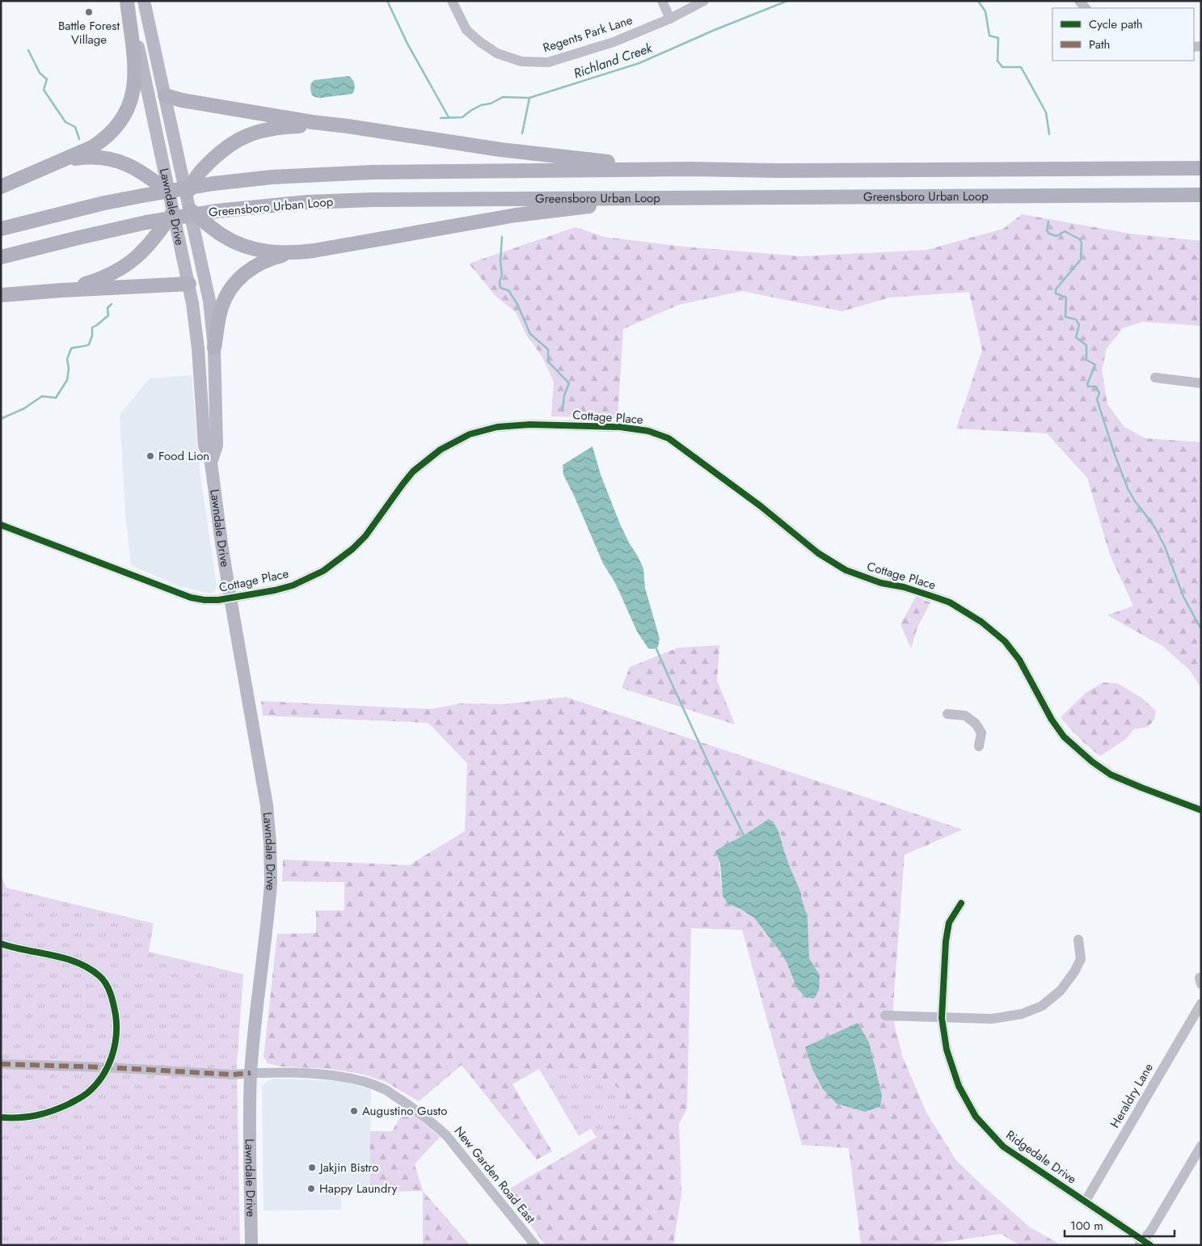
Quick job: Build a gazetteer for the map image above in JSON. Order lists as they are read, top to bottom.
{
  "streets": {
    "highway": ["Greensboro Urban Loop"],
    "main road": ["Lawndale Drive"],
    "street": [
      "Regents Park Lane",
      "Cottage Place",
      "Heraldry Lane",
      "Ridgedale Drive",
      "New Garden Road East"
    ]
  },
  "crossings": [
    ["Lawndale Drive", "Cottage Place"],
    ["Lawndale Drive", "New Garden Road East"],
    ["Heraldry Lane", "Ridgedale Drive"]
  ],
  "water": ["Richland Creek"],
  "places": [
    "Battle Forest Village",
    "Food Lion",
    "Augustino Gusto",
    "Jakjin Bistro",
    "Happy Laundry"
  ],
  "legend": ["Cycle path", "Path"],
  "scale_bar": "100 m"
}
